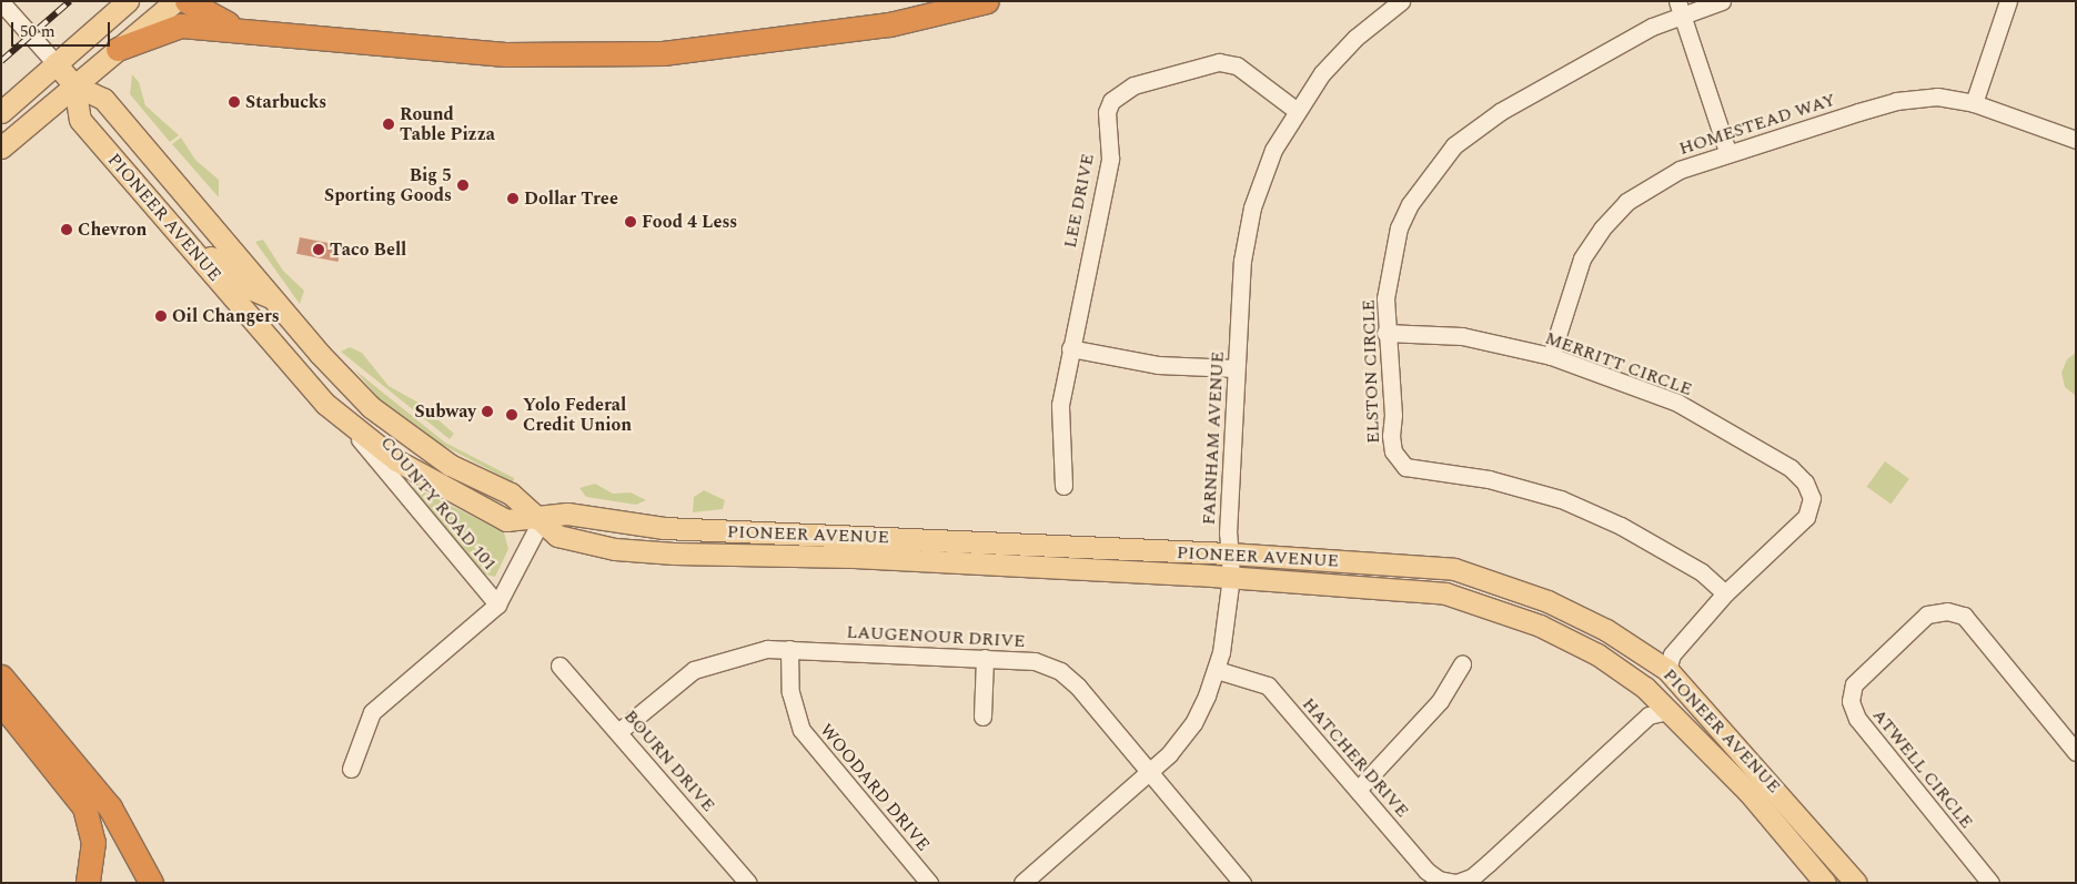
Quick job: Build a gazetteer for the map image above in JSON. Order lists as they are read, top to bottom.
{
  "streets": {
    "main road": ["PIONEER AVENUE"],
    "street": [
      "HOMESTEAD WAY",
      "LEE DRIVE",
      "MERRITT CIRCLE",
      "ELSTON CIRCLE",
      "FARNHAM AVENUE",
      "COUNTY ROAD 101",
      "LAUGENOUR DRIVE",
      "HATCHER DRIVE",
      "BOURN DRIVE",
      "ATWELL CIRCLE",
      "WOODARD DRIVE"
    ]
  },
  "crossings": [
    ["HOMESTEAD WAY", "MERRITT CIRCLE"],
    ["LEE DRIVE", "FARNHAM AVENUE"],
    ["PIONEER AVENUE", "MERRITT CIRCLE"],
    ["PIONEER AVENUE", "FARNHAM AVENUE"],
    ["PIONEER AVENUE", "COUNTY ROAD 101"],
    ["PIONEER AVENUE", "HATCHER DRIVE"],
    ["MERRITT CIRCLE", "ELSTON CIRCLE"],
    ["FARNHAM AVENUE", "LAUGENOUR DRIVE"],
    ["FARNHAM AVENUE", "HATCHER DRIVE"],
    ["LAUGENOUR DRIVE", "BOURN DRIVE"],
    ["LAUGENOUR DRIVE", "WOODARD DRIVE"]
  ],
  "places": [
    "Starbucks",
    "Round Table Pizza",
    "Big 5 Sporting Goods",
    "Dollar Tree",
    "Food 4 Less",
    "Chevron",
    "Taco Bell",
    "Oil Changers",
    "Subway",
    "Yolo Federal Credit Union"
  ],
  "scale_bar": "50 m"
}
